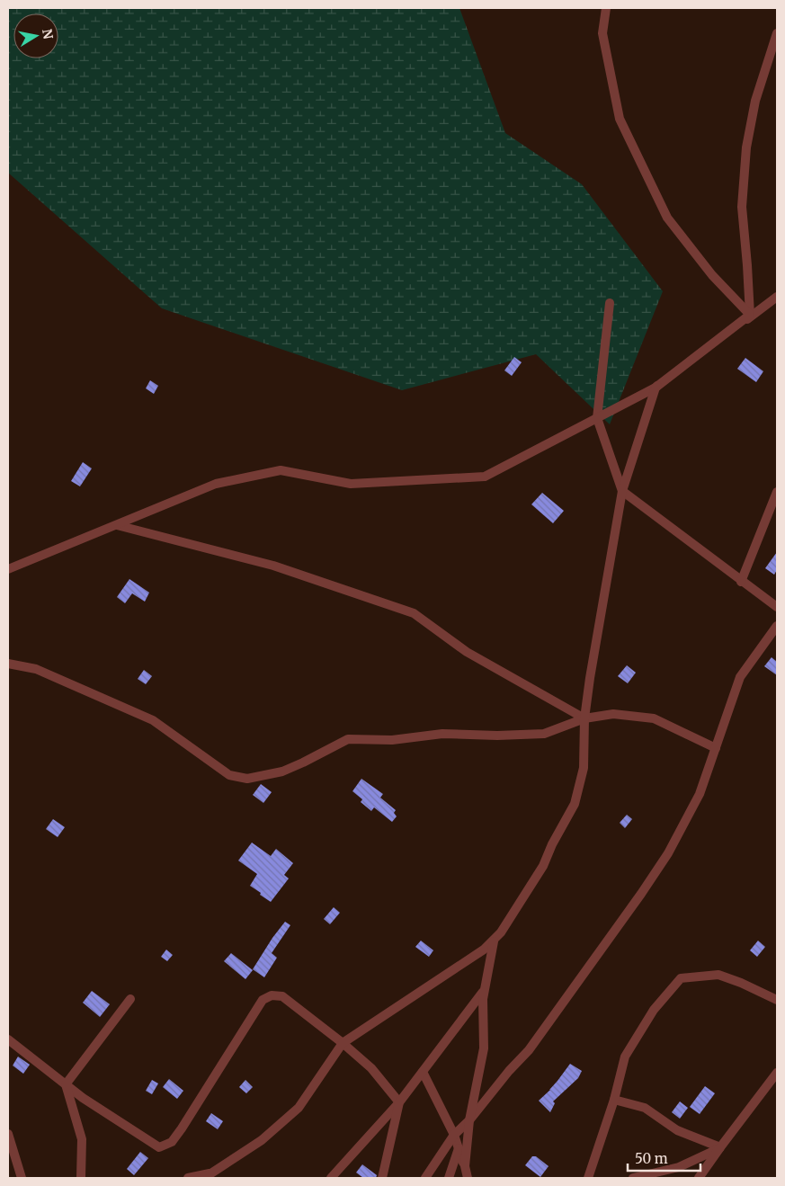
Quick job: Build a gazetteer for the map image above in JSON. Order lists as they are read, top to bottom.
{
  "scale_bar": "50 m",
  "north": "right"
}
